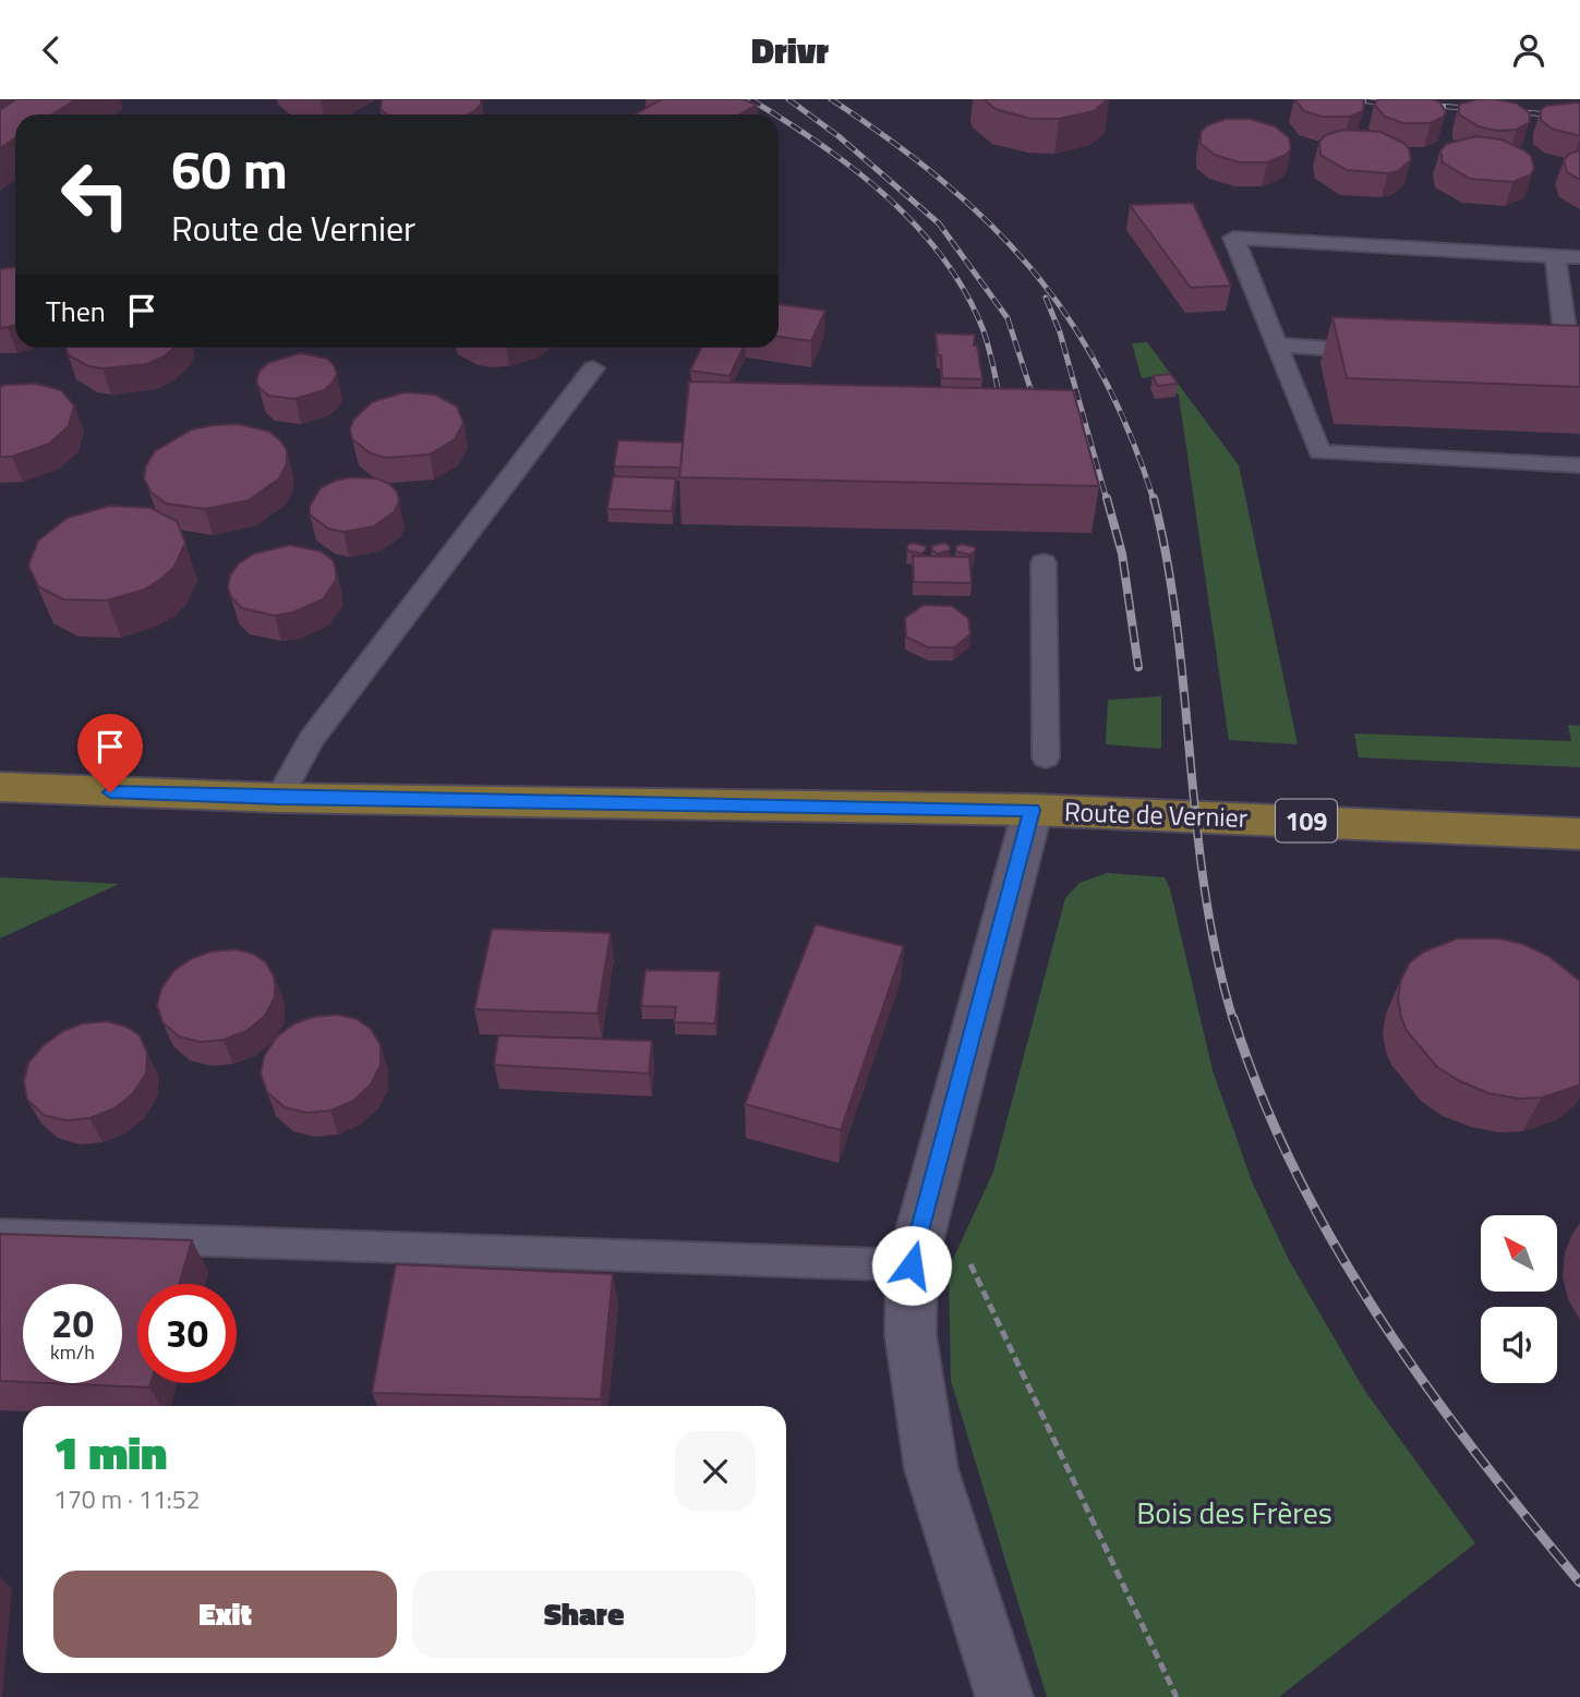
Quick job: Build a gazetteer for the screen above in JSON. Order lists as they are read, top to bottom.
{
  "streets": {
    "main road": ["Route de Vernier", "109"]
  },
  "parks": ["Bois des Frères"],
  "north": "top left",
  "page": {
    "header": "Drivr",
    "turn": ["60 m", "Route de Vernier"],
    "then": "Then",
    "speed": "20 km/h",
    "limit": "30",
    "heading": ["1 min", "170 m · 11:52"],
    "buttons": ["Exit", "Share"]
  }
}
